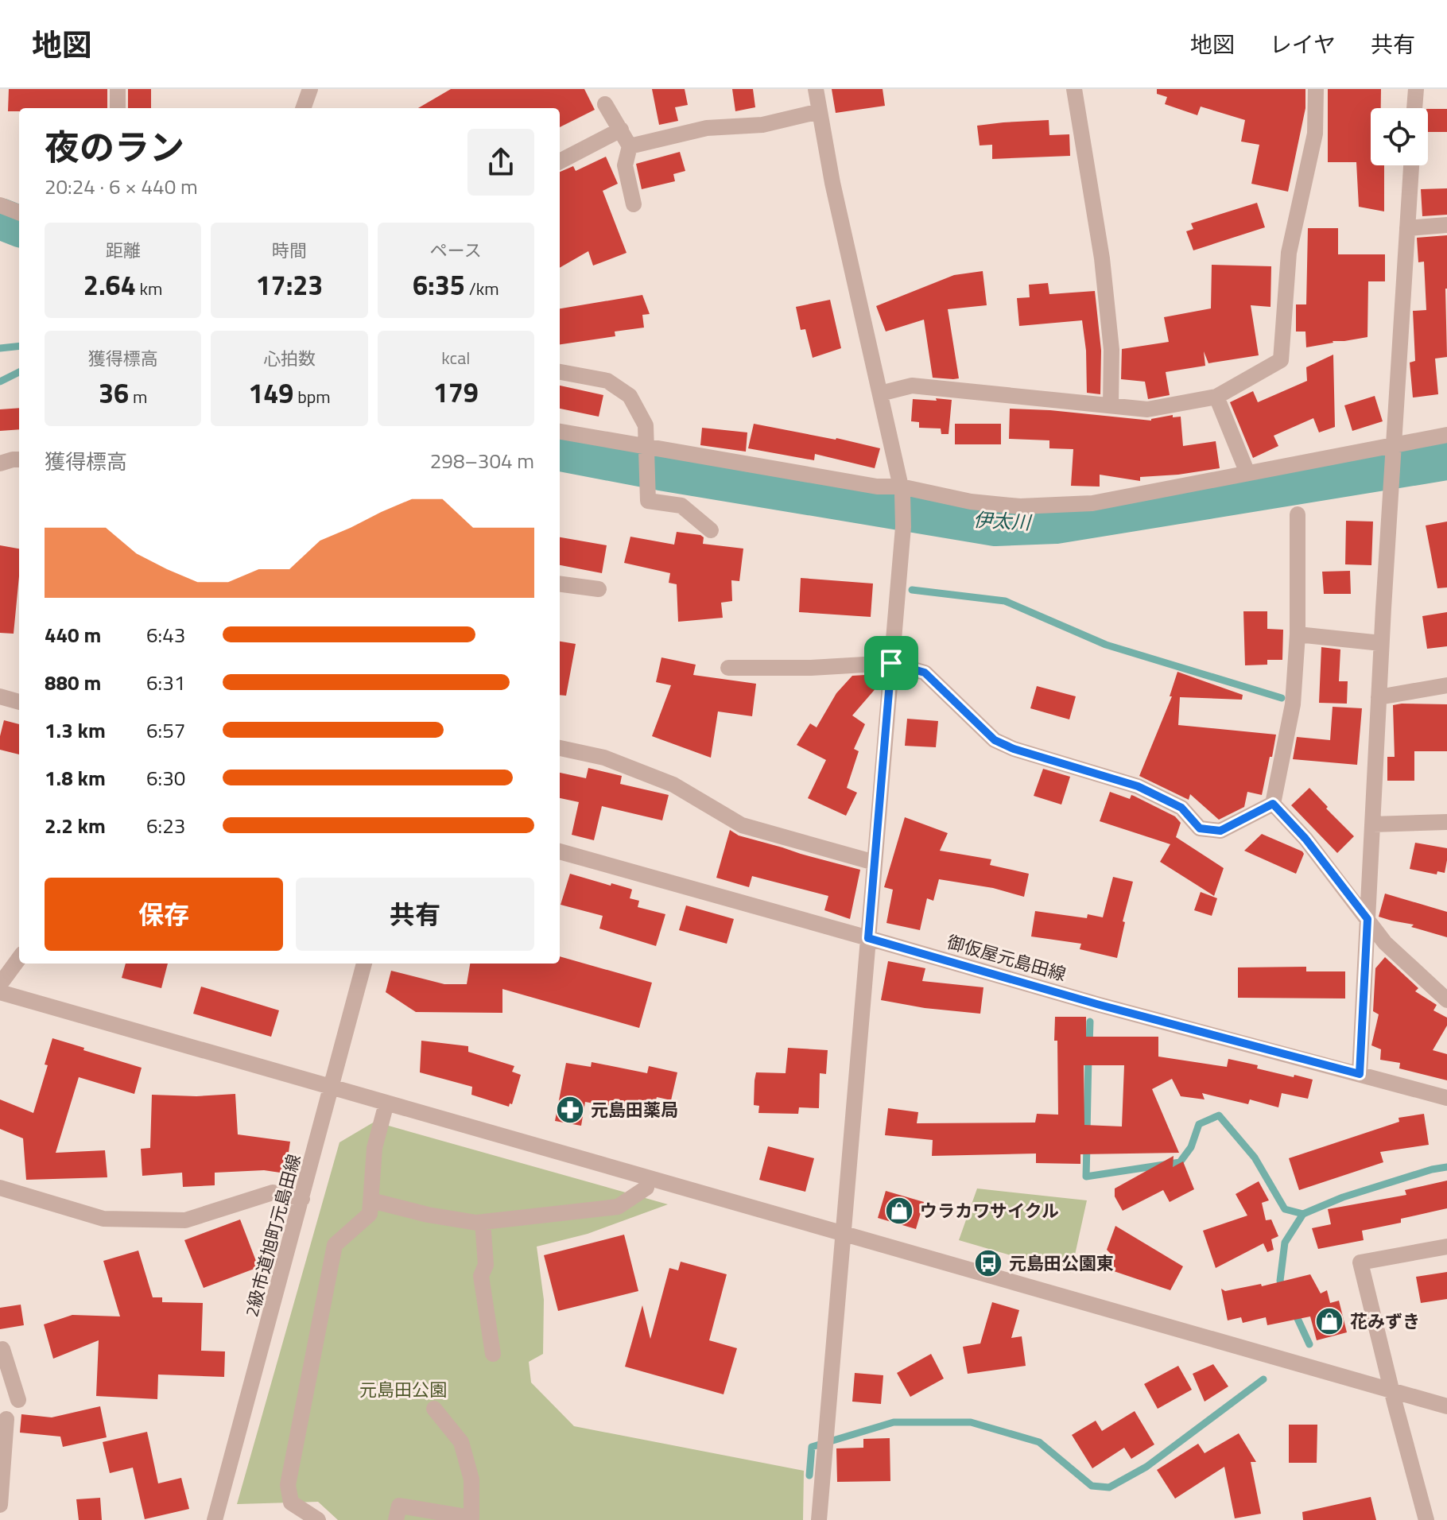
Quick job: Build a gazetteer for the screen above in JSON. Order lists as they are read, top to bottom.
{
  "streets": {
    "street": ["御仮屋元島田線", "2級市道旭町元島田線"]
  },
  "water": ["伊太川"],
  "parks": ["元島田公園"],
  "places": {
    "pharmacy": ["元島田薬局"],
    "shop": ["ウラカワサイクル", "花みずき"],
    "bus stop": ["元島田公園東"]
  },
  "page": {
    "header": "地図",
    "nav": ["地図", "レイヤ", "共有"],
    "heading": ["夜のラン", "20:24 · 6 × 440 m"],
    "stats": [
      ["距離", "2.64 km"],
      ["時間", "17:23"],
      ["ペース", "6:35 /km"],
      ["獲得標高", "36 m"],
      ["心拍数", "149 bpm"],
      ["kcal", "179"]
    ],
    "chart": ["獲得標高", "298–304 m"],
    "list": [
      {
        "name": "440 m",
        "note": "6:43"
      },
      {
        "name": "880 m",
        "note": "6:31"
      },
      {
        "name": "1.3 km",
        "note": "6:57"
      },
      {
        "name": "1.8 km",
        "note": "6:30"
      },
      {
        "name": "2.2 km",
        "note": "6:23"
      }
    ],
    "buttons": ["保存", "共有"]
  }
}
